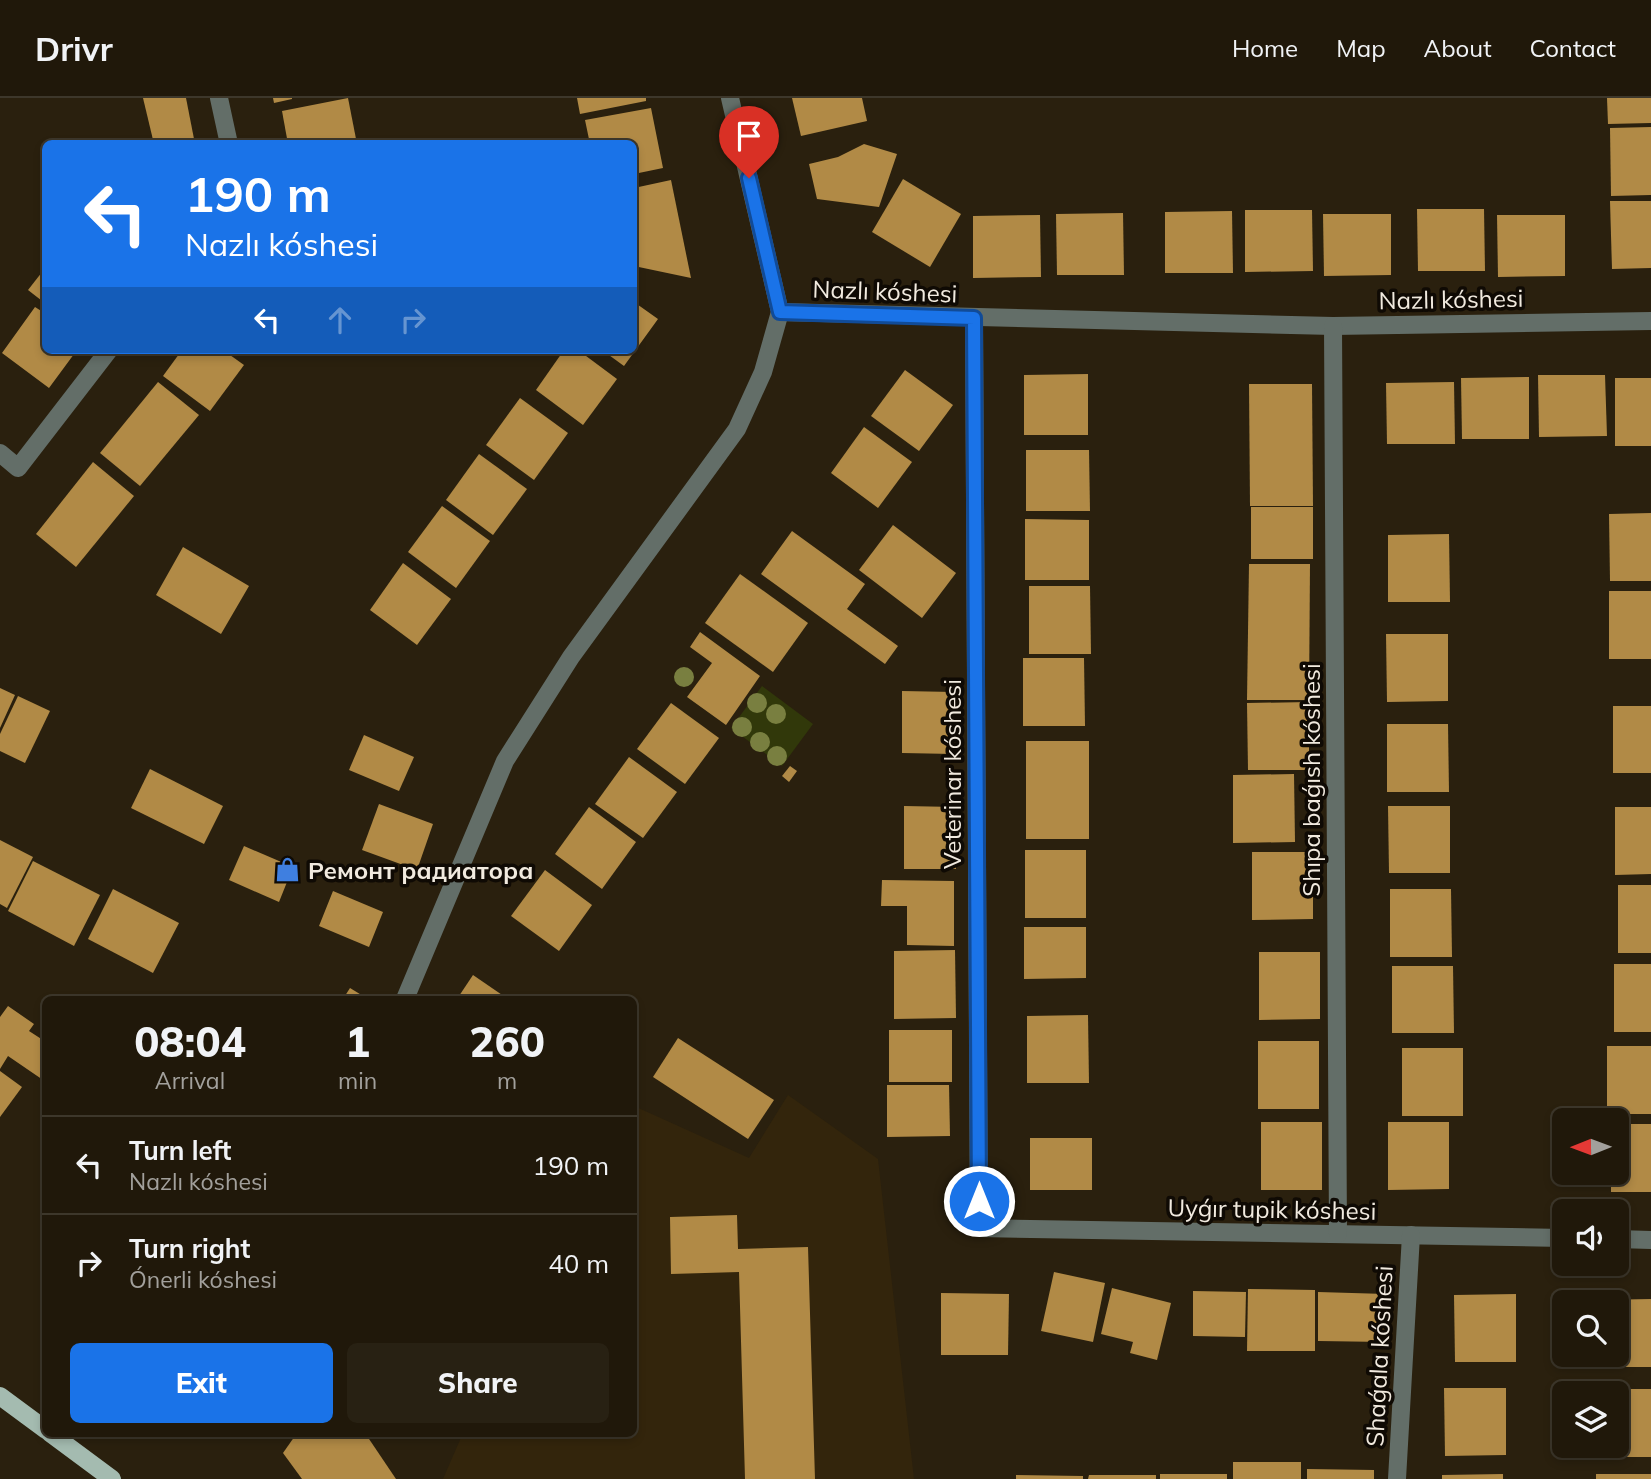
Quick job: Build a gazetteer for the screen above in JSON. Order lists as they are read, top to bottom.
{
  "streets": {
    "street": [
      "Nazlı kóshesi",
      "Veterinar kóshesi",
      "Shıpa baǵısh kóshesi",
      "Uyǵır tupik kóshesi",
      "Shaǵala kóshesi"
    ]
  },
  "crossings": [
    ["Nazlı kóshesi", "Veterinar kóshesi"],
    ["Nazlı kóshesi", "Shıpa baǵısh kóshesi"],
    ["Veterinar kóshesi", "Uyǵır tupik kóshesi"],
    ["Shıpa baǵısh kóshesi", "Uyǵır tupik kóshesi"],
    ["Uyǵır tupik kóshesi", "Shaǵala kóshesi"]
  ],
  "places": {
    "shop": ["Ремонт радиатора"]
  },
  "north": "left",
  "page": {
    "header": "Drivr",
    "nav": [
      "Home",
      "Map",
      "About",
      "Contact"
    ],
    "turn": ["190 m", "Nazlı kóshesi"],
    "eta": [
      "08:04",
      "Arrival",
      "1",
      "min",
      "260",
      "m"
    ],
    "list": [
      {
        "name": "Turn left",
        "note": "Nazlı kóshesi",
        "value": "190 m"
      },
      {
        "name": "Turn right",
        "note": "Ónerli kóshesi",
        "value": "40 m"
      }
    ],
    "buttons": ["Exit", "Share"]
  }
}
